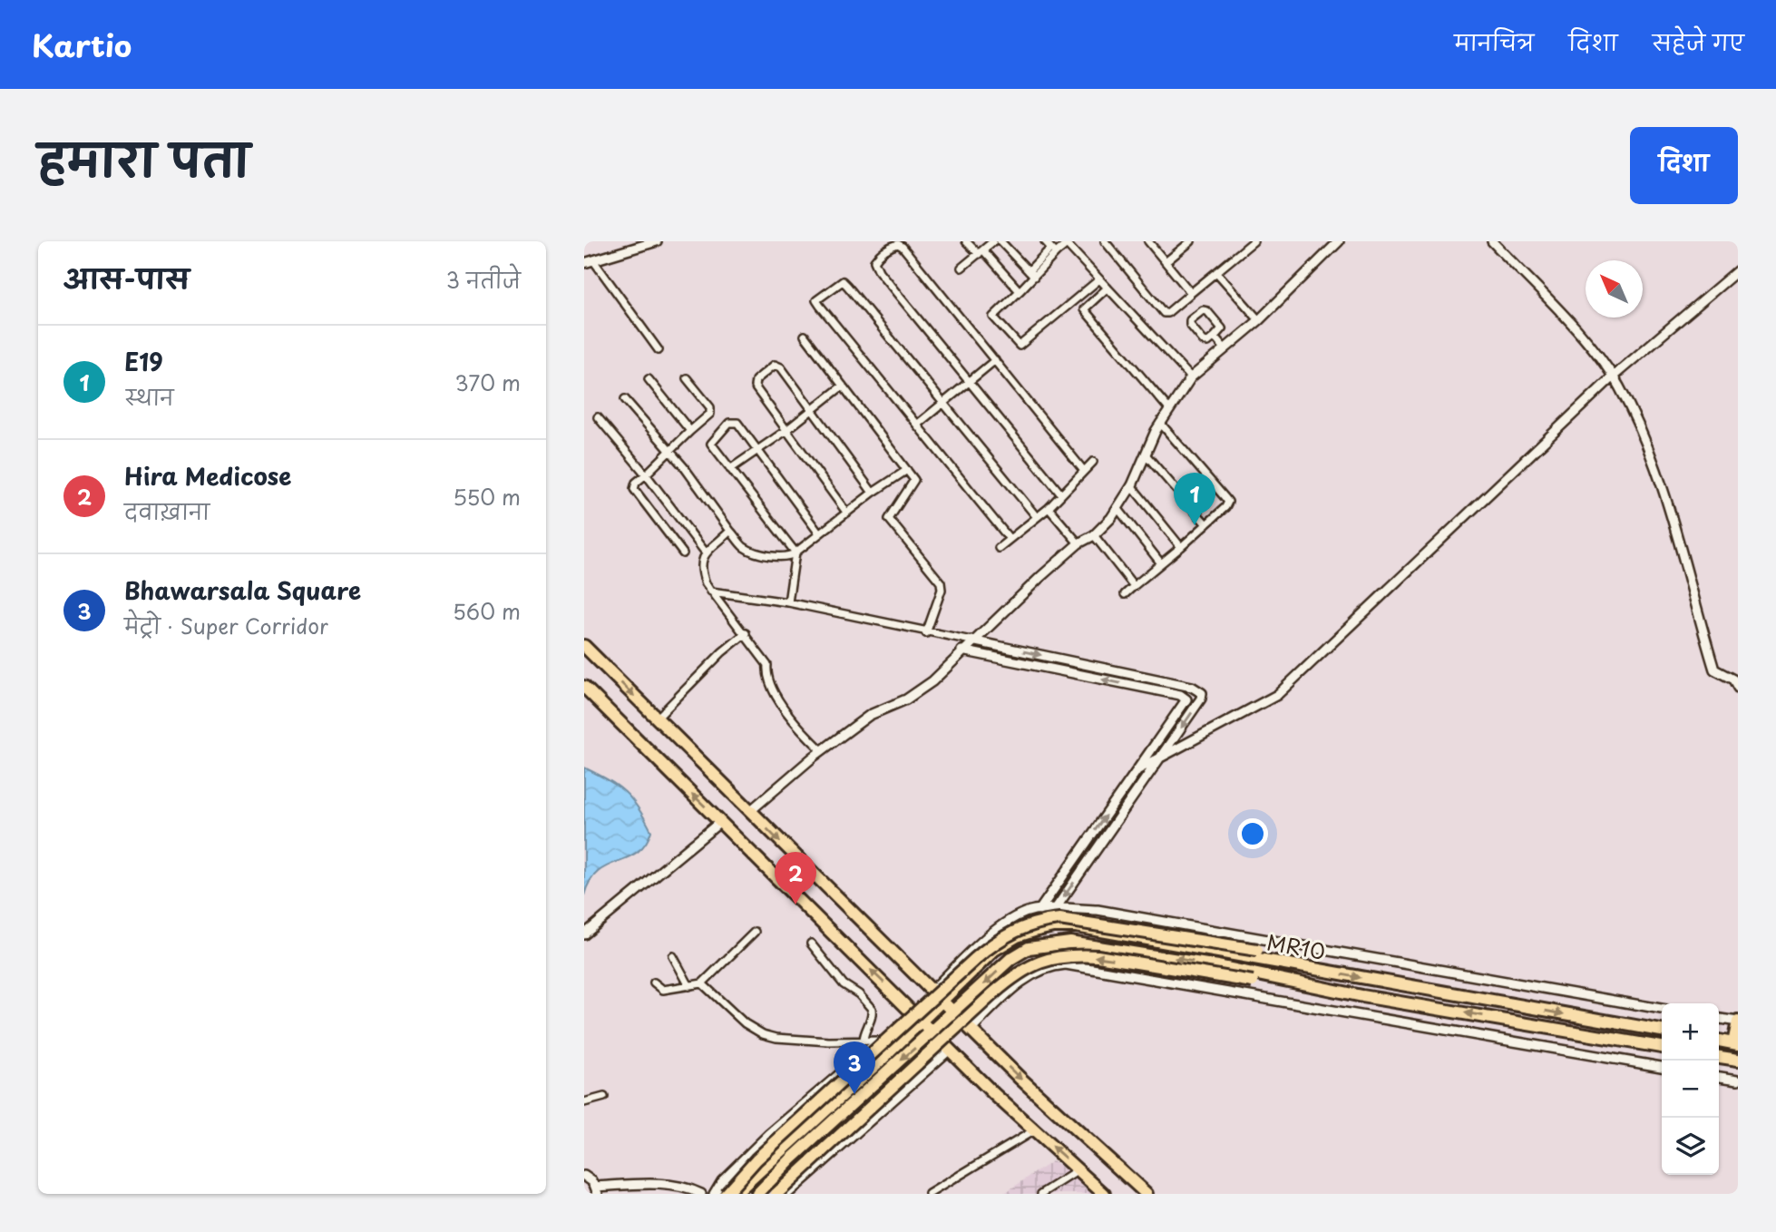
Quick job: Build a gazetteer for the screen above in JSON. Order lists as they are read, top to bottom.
{
  "streets": {
    "main road": ["MR10"]
  },
  "north": "top left",
  "page": {
    "header": "Kartio",
    "nav": ["मानचित्र", "दिशा", "सहेजे गए"],
    "title": "हमारा पता",
    "buttons": "दिशा",
    "heading": ["आस-पास", "3 नतीजे"],
    "list": [
      {
        "mark": "1",
        "name": "E19",
        "note": "स्थान",
        "value": "370 m"
      },
      {
        "mark": "2",
        "name": "Hira Medicose",
        "note": "दवाख़ाना",
        "value": "550 m"
      },
      {
        "mark": "3",
        "name": "Bhawarsala Square",
        "note": "मेट्रो · Super Corridor",
        "value": "560 m"
      }
    ],
    "pins": ["1", "2", "3"],
    "map_buttons": ["+", "−"]
  }
}
